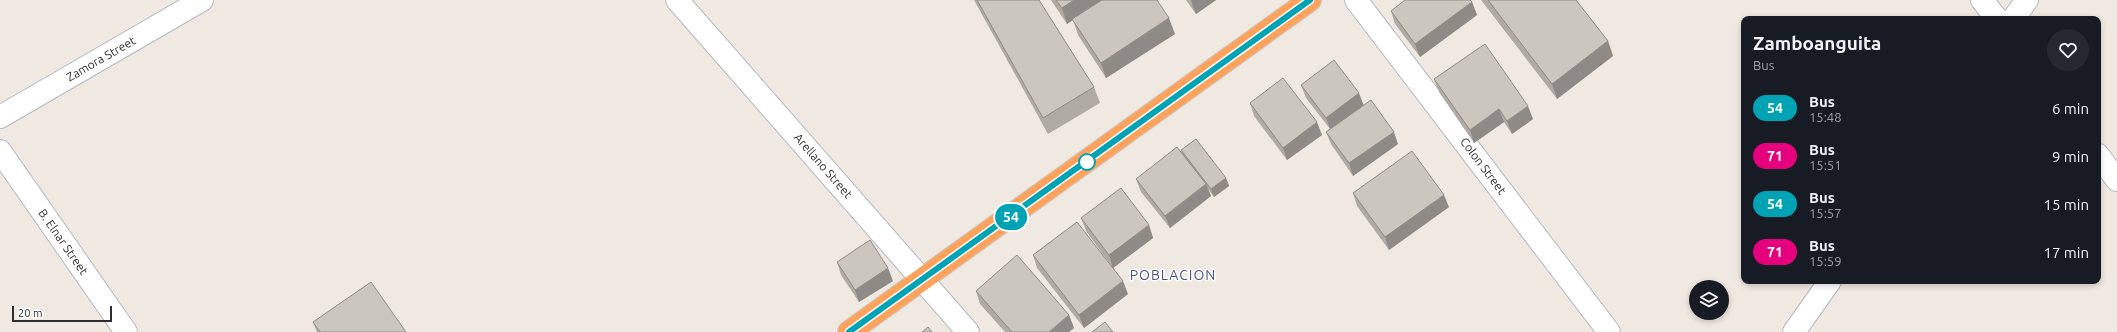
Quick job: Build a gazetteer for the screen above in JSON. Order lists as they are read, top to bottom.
{
  "streets": {
    "street": [
      "Zamora Street",
      "Arellano Street",
      "Colon Street",
      "B. Elnar Street"
    ]
  },
  "districts": ["POBLACION"],
  "lines": ["bus line 54"],
  "scale_bar": "20 m",
  "page": {
    "on_map": "54",
    "heading": ["Zamboanguita", "Bus"],
    "list": [
      {
        "mark": "54",
        "name": "Bus",
        "note": "15:48",
        "value": "6 min"
      },
      {
        "mark": "71",
        "name": "Bus",
        "note": "15:51",
        "value": "9 min"
      },
      {
        "mark": "54",
        "name": "Bus",
        "note": "15:57",
        "value": "15 min"
      },
      {
        "mark": "71",
        "name": "Bus",
        "note": "15:59",
        "value": "17 min"
      }
    ],
    "scale": "20 m"
  }
}
